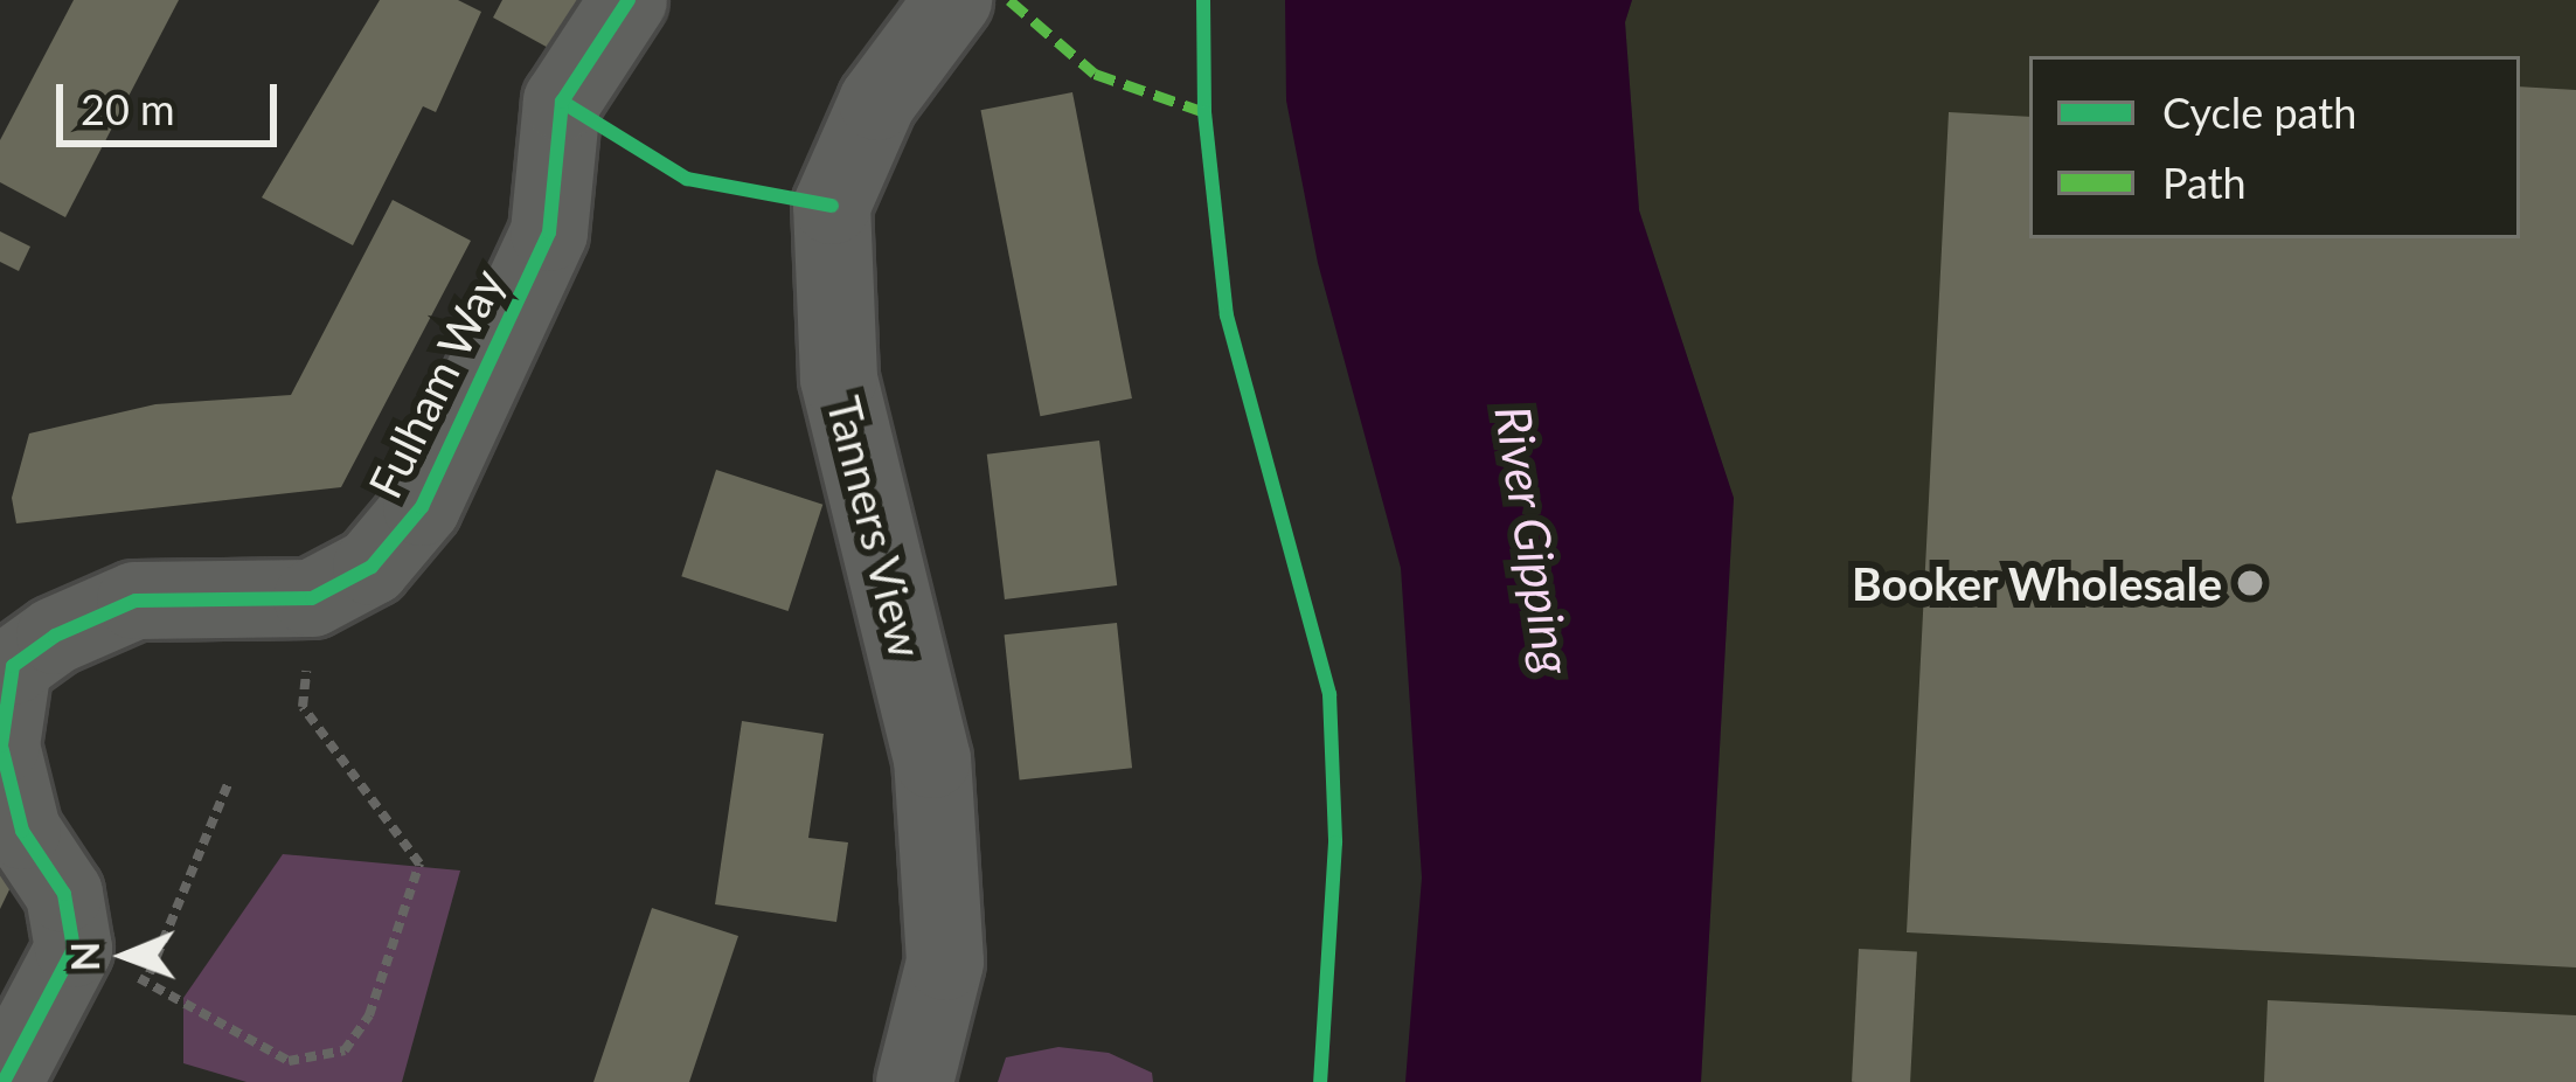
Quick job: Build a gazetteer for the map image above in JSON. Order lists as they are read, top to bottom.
{
  "streets": {
    "street": ["Fulham Way", "Tanners View"]
  },
  "water": ["River Gipping"],
  "places": ["Booker Wholesale"],
  "legend": ["Cycle path", "Path"],
  "scale_bar": "20 m",
  "north": "left"
}
